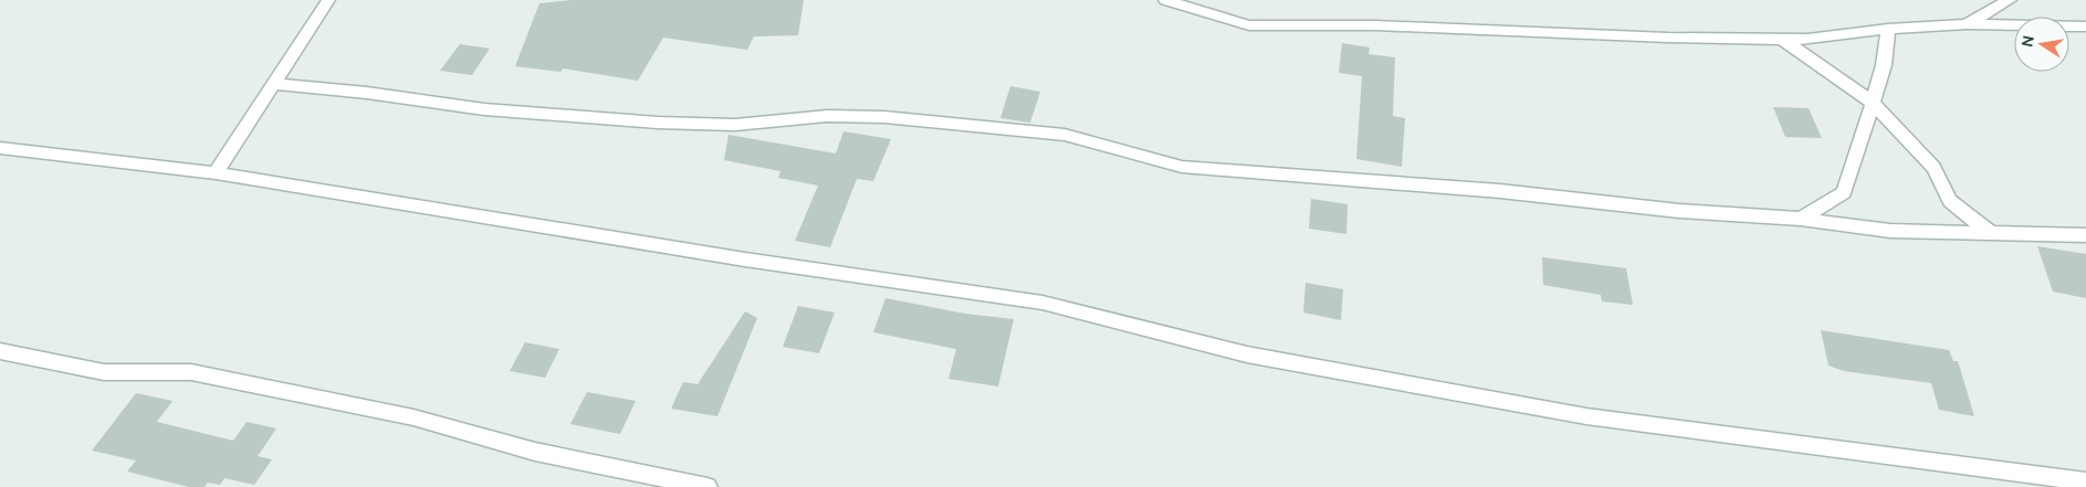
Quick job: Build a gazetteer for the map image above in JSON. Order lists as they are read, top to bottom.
{
  "north": "left"
}
